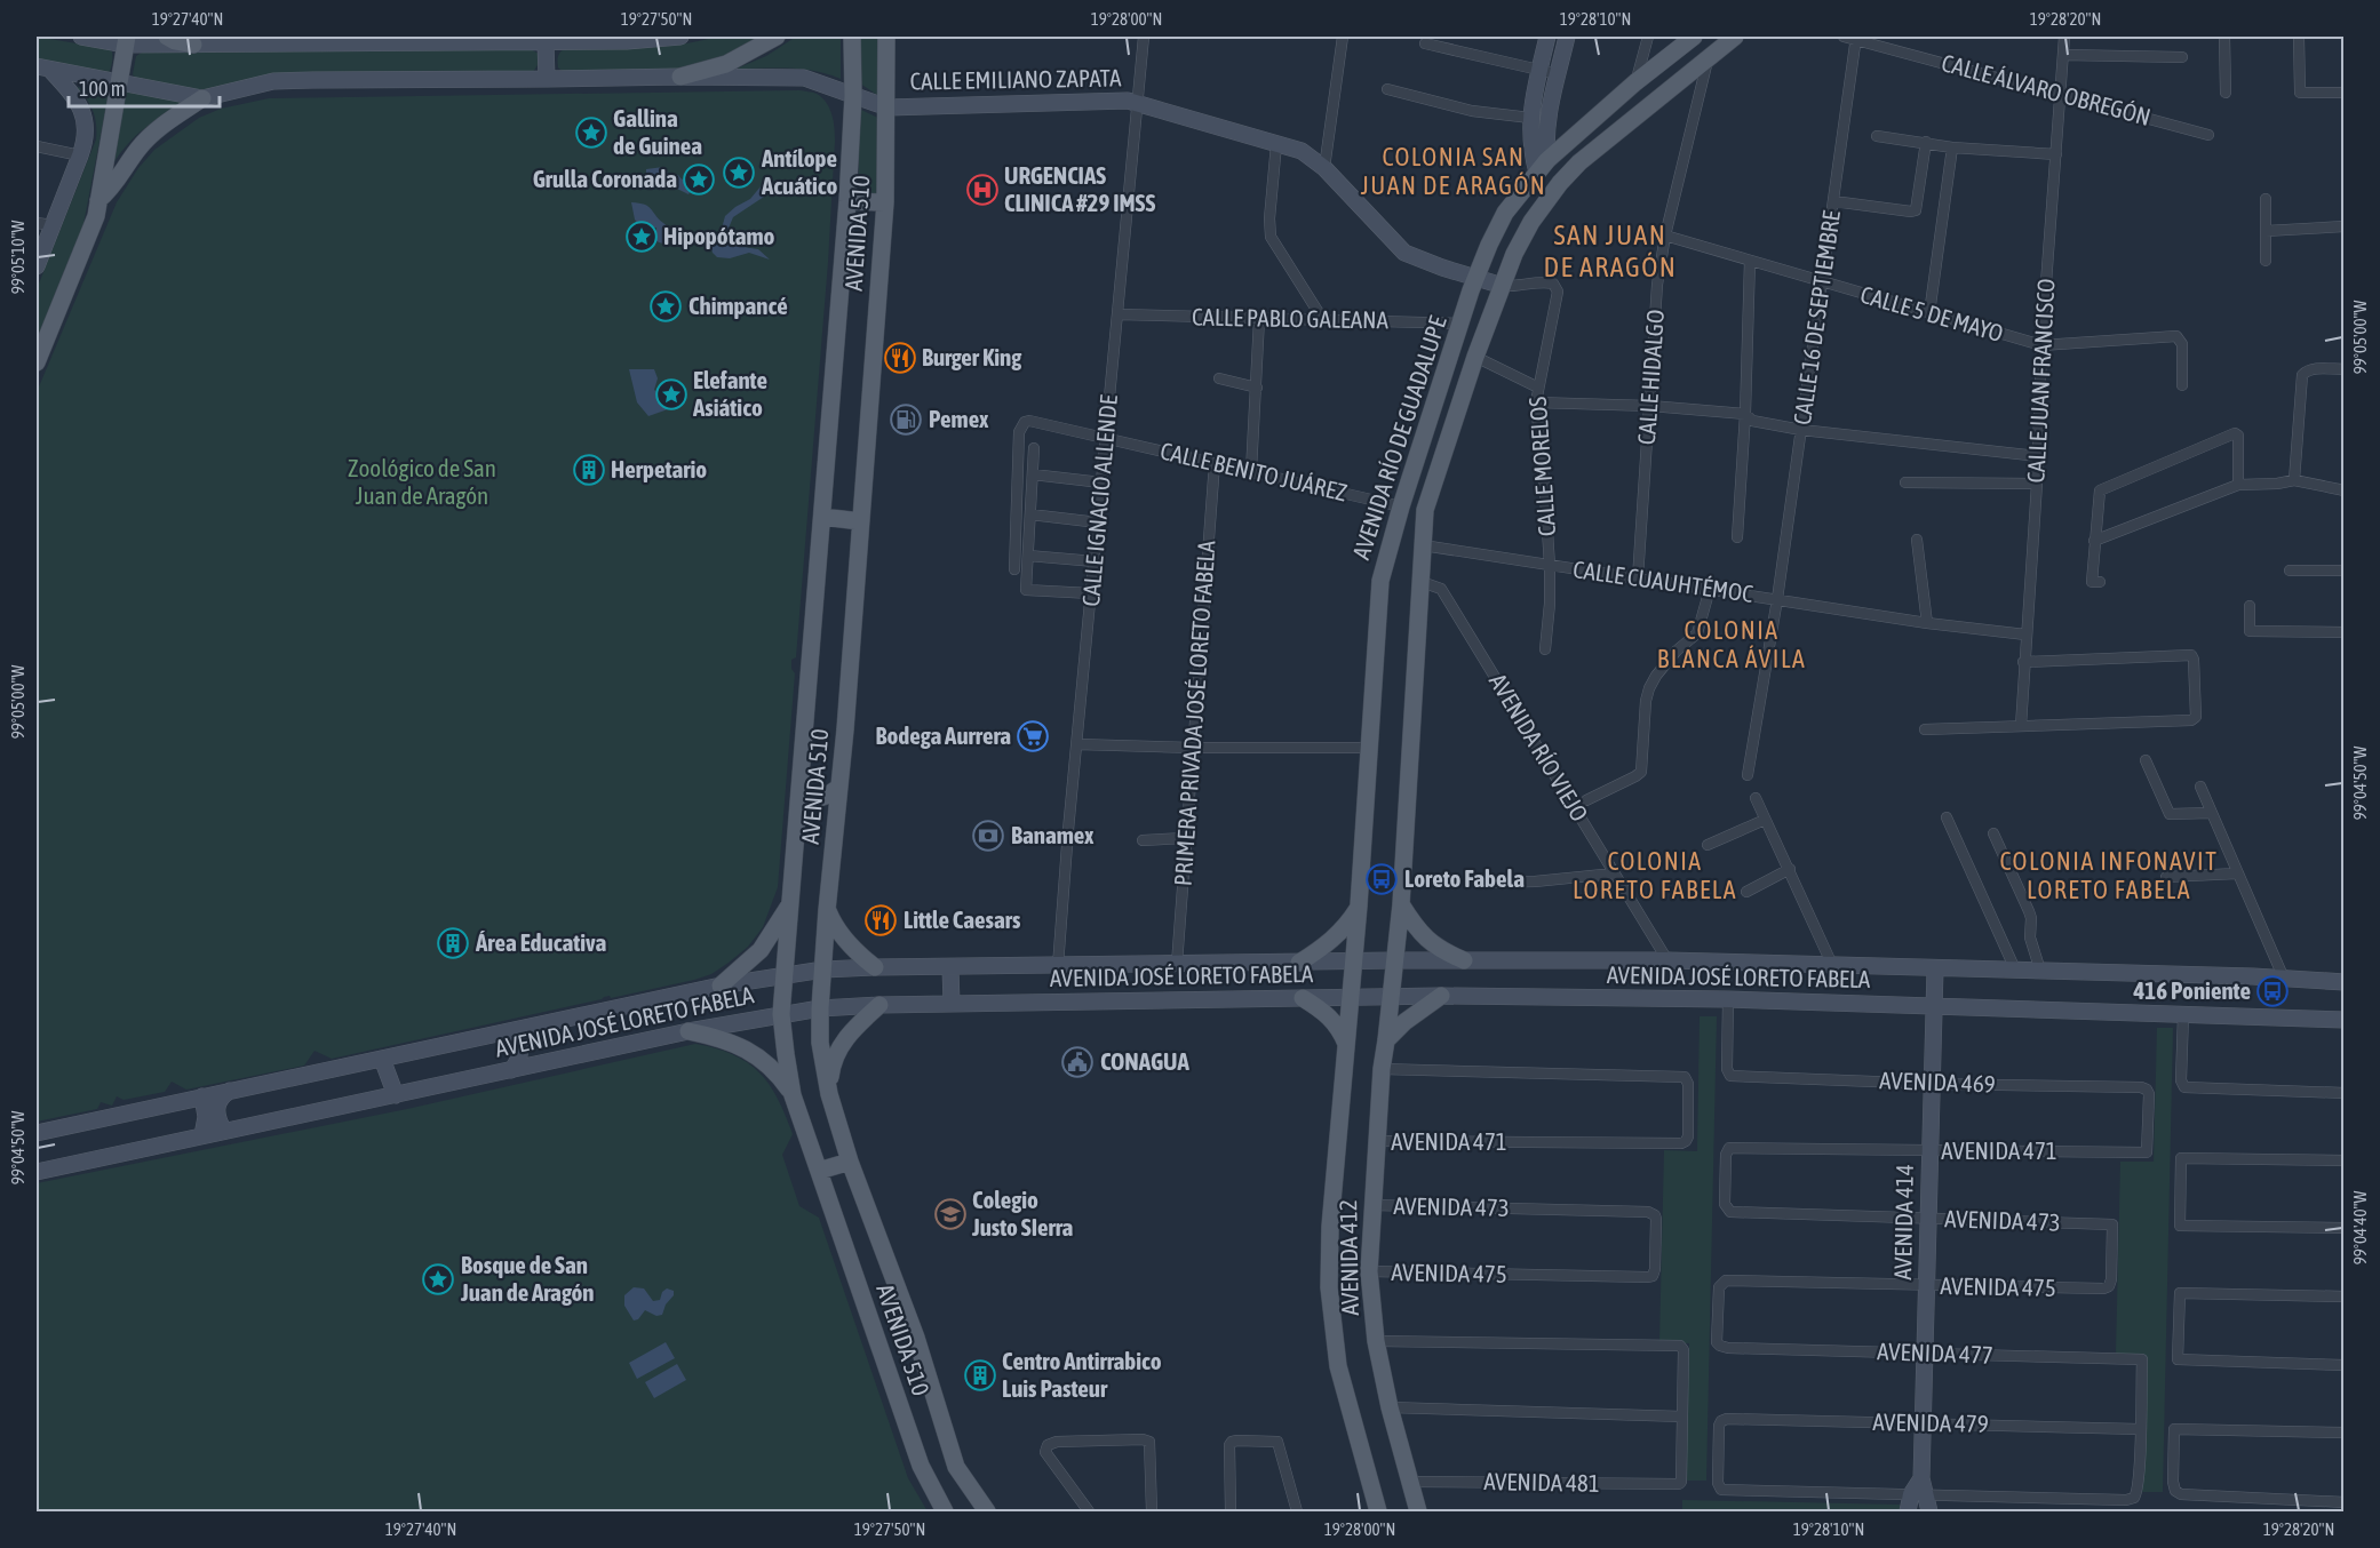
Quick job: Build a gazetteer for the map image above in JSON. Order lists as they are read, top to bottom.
{
  "streets": {
    "main road": [
      "CALLE EMILIANO ZAPATA",
      "AVENIDA 510",
      "AVENIDA RÍO DE GUADALUPE",
      "AVENIDA JOSÉ LORETO FABELA",
      "AVENIDA 414",
      "AVENIDA 412"
    ],
    "street": [
      "CALLE ÁLVARO OBREGÓN",
      "CALLE 5 DE MAYO",
      "CALLE 16 DE SEPTIEMBRE",
      "CALLE PABLO GALEANA",
      "CALLE HIDALGO",
      "CALLE JUAN FRANCISCO",
      "CALLE MORELOS",
      "CALLE BENITO JUÁREZ",
      "CALLE IGNACIO ALLENDE",
      "CALLE CUAUHTÉMOC",
      "PRIMERA PRIVADA JOSÉ LORETO FABELA",
      "AVENIDA RÍO VIEJO",
      "AVENIDA 469",
      "AVENIDA 471",
      "AVENIDA 473",
      "AVENIDA 475",
      "AVENIDA 477",
      "AVENIDA 479",
      "AVENIDA 481"
    ]
  },
  "crossings": [
    ["CALLE EMILIANO ZAPATA", "AVENIDA 510"],
    ["CALLE EMILIANO ZAPATA", "AVENIDA RÍO DE GUADALUPE"],
    ["CALLE EMILIANO ZAPATA", "CALLE MORELOS"],
    ["CALLE EMILIANO ZAPATA", "CALLE IGNACIO ALLENDE"],
    ["CALLE ÁLVARO OBREGÓN", "CALLE 16 DE SEPTIEMBRE"],
    ["CALLE ÁLVARO OBREGÓN", "CALLE JUAN FRANCISCO"],
    ["AVENIDA 510", "AVENIDA JOSÉ LORETO FABELA"],
    ["CALLE 5 DE MAYO", "CALLE 16 DE SEPTIEMBRE"],
    ["CALLE 5 DE MAYO", "CALLE HIDALGO"],
    ["CALLE 5 DE MAYO", "CALLE JUAN FRANCISCO"],
    ["CALLE 16 DE SEPTIEMBRE", "CALLE CUAUHTÉMOC"],
    ["CALLE PABLO GALEANA", "AVENIDA RÍO DE GUADALUPE"],
    ["CALLE PABLO GALEANA", "CALLE IGNACIO ALLENDE"],
    ["CALLE HIDALGO", "AVENIDA RÍO DE GUADALUPE"],
    ["CALLE HIDALGO", "CALLE CUAUHTÉMOC"],
    ["CALLE JUAN FRANCISCO", "CALLE CUAUHTÉMOC"],
    ["AVENIDA RÍO DE GUADALUPE", "CALLE MORELOS"],
    ["AVENIDA RÍO DE GUADALUPE", "CALLE BENITO JUÁREZ"],
    ["AVENIDA RÍO DE GUADALUPE", "CALLE CUAUHTÉMOC"],
    ["AVENIDA RÍO DE GUADALUPE", "AVENIDA RÍO VIEJO"],
    ["AVENIDA RÍO DE GUADALUPE", "AVENIDA JOSÉ LORETO FABELA"],
    ["AVENIDA RÍO DE GUADALUPE", "AVENIDA 412"],
    ["CALLE MORELOS", "CALLE CUAUHTÉMOC"],
    ["CALLE BENITO JUÁREZ", "CALLE IGNACIO ALLENDE"],
    ["CALLE BENITO JUÁREZ", "PRIMERA PRIVADA JOSÉ LORETO FABELA"],
    ["CALLE IGNACIO ALLENDE", "AVENIDA JOSÉ LORETO FABELA"],
    ["PRIMERA PRIVADA JOSÉ LORETO FABELA", "AVENIDA JOSÉ LORETO FABELA"],
    ["AVENIDA RÍO VIEJO", "AVENIDA JOSÉ LORETO FABELA"],
    ["AVENIDA JOSÉ LORETO FABELA", "AVENIDA 469"],
    ["AVENIDA JOSÉ LORETO FABELA", "AVENIDA 414"],
    ["AVENIDA JOSÉ LORETO FABELA", "AVENIDA 412"],
    ["AVENIDA 469", "AVENIDA 471"],
    ["AVENIDA 469", "AVENIDA 414"],
    ["AVENIDA 471", "AVENIDA 473"],
    ["AVENIDA 471", "AVENIDA 414"],
    ["AVENIDA 471", "AVENIDA 412"],
    ["AVENIDA 473", "AVENIDA 414"],
    ["AVENIDA 473", "AVENIDA 412"],
    ["AVENIDA 473", "AVENIDA 475"],
    ["AVENIDA 414", "AVENIDA 475"],
    ["AVENIDA 414", "AVENIDA 477"],
    ["AVENIDA 414", "AVENIDA 479"],
    ["AVENIDA 412", "AVENIDA 475"],
    ["AVENIDA 412", "AVENIDA 481"],
    ["AVENIDA 475", "AVENIDA 477"],
    ["AVENIDA 477", "AVENIDA 479"]
  ],
  "districts": [
    "COLONIA SAN JUAN DE ARAGÓN",
    "SAN JUAN DE ARAGÓN",
    "COLONIA BLANCA ÁVILA",
    "COLONIA LORETO FABELA",
    "COLONIA INFONAVIT LORETO FABELA"
  ],
  "parks": ["Zoológico de San Juan de Aragón"],
  "places": {
    "place": [
      "Gallina de Guinea",
      "Antílope Acuático",
      "Grulla Coronada",
      "Hipopótamo",
      "Chimpancé",
      "Elefante Asiático",
      "Bosque de San Juan de Aragón"
    ],
    "hospital": ["URGENCIAS CLINICA #29 IMSS"],
    "restaurant": ["Burger King", "Little Caesars"],
    "fuel station": ["Pemex"],
    "building": ["Herpetario", "Área Educativa", "Centro Antirrabico Luis Pasteur"],
    "supermarket": ["Bodega Aurrera"],
    "bank": ["Banamex"],
    "bus stop": ["Loreto Fabela", "416 Poniente"],
    "public building": ["CONAGUA"],
    "school or university": ["Colegio Justo SIerra"]
  },
  "scale_bar": "100 m",
  "coordinates": [
    "19°27'40\"N",
    "19°27'50\"N",
    "19°28'00\"N",
    "19°28'10\"N",
    "19°28'20\"N",
    "99°05'10\"W",
    "99°05'00\"W",
    "99°04'50\"W",
    "99°04'40\"W"
  ]
}
